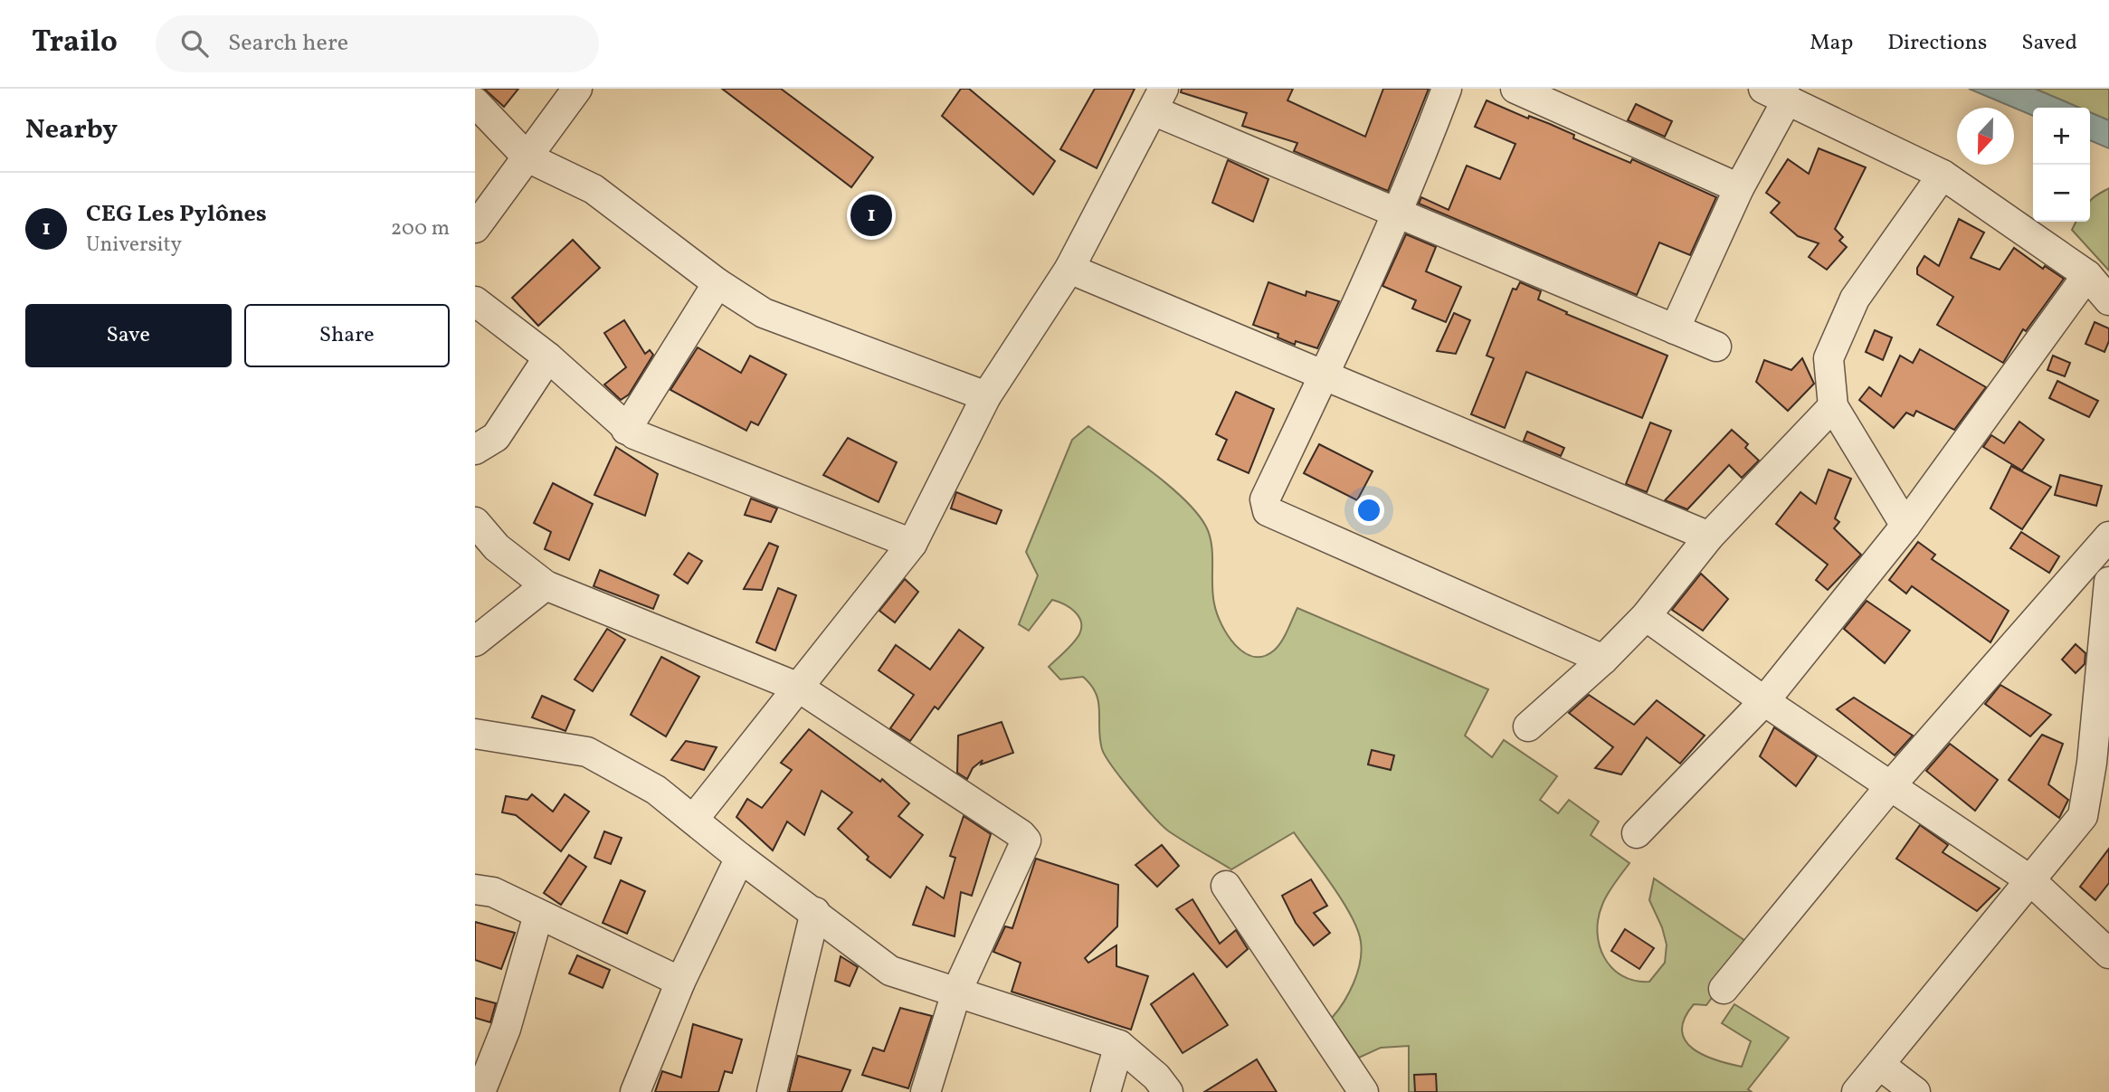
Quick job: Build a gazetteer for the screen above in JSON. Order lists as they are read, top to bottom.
{
  "north": "bottom",
  "page": {
    "header": "Trailo",
    "search": "Search here",
    "nav": ["Map", "Directions", "Saved"],
    "heading": "Nearby",
    "map_buttons": ["+", "−"],
    "list": [
      {
        "mark": "1",
        "name": "CEG Les Pylônes",
        "note": "University",
        "value": "200 m"
      }
    ],
    "pins": "1",
    "buttons": ["Save", "Share"]
  }
}
